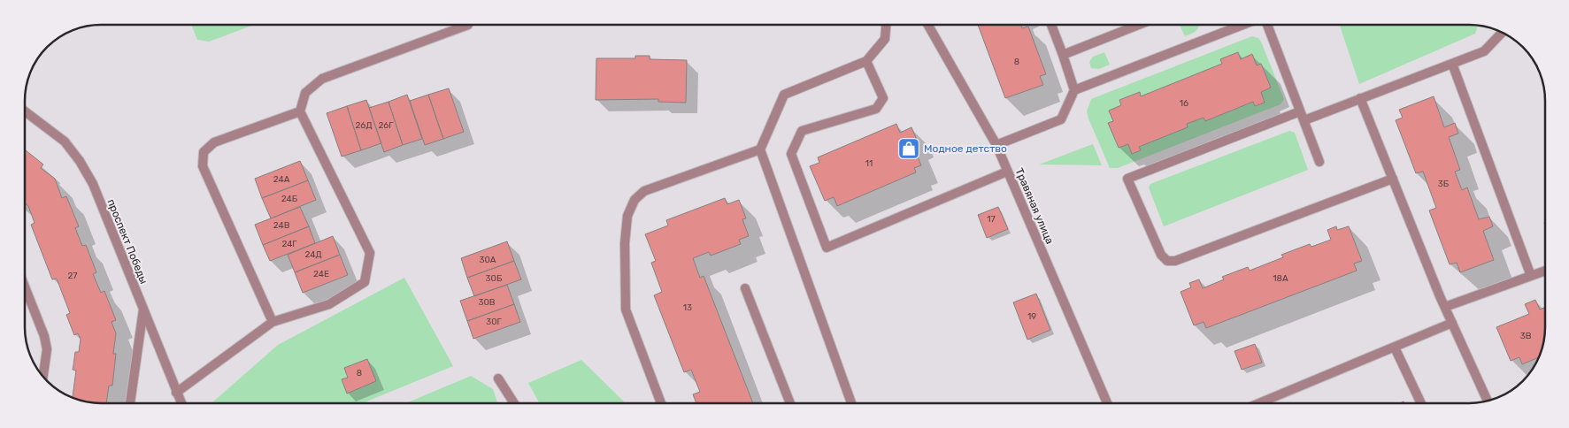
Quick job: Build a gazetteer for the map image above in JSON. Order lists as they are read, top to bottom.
{
  "streets": {
    "street": ["Травяная улица", "проспект Победы"]
  },
  "places": {
    "shop": ["Модное детство"]
  },
  "house_numbers": [
    "8",
    "16",
    "26Д",
    "26Г",
    "11",
    "24А",
    "3Б",
    "24Б",
    "17",
    "24В",
    "24Г",
    "24Д",
    "30А",
    "24Е",
    "27",
    "30Б",
    "18А",
    "30В",
    "13",
    "19",
    "30Г",
    "3В",
    "8"
  ]
}
